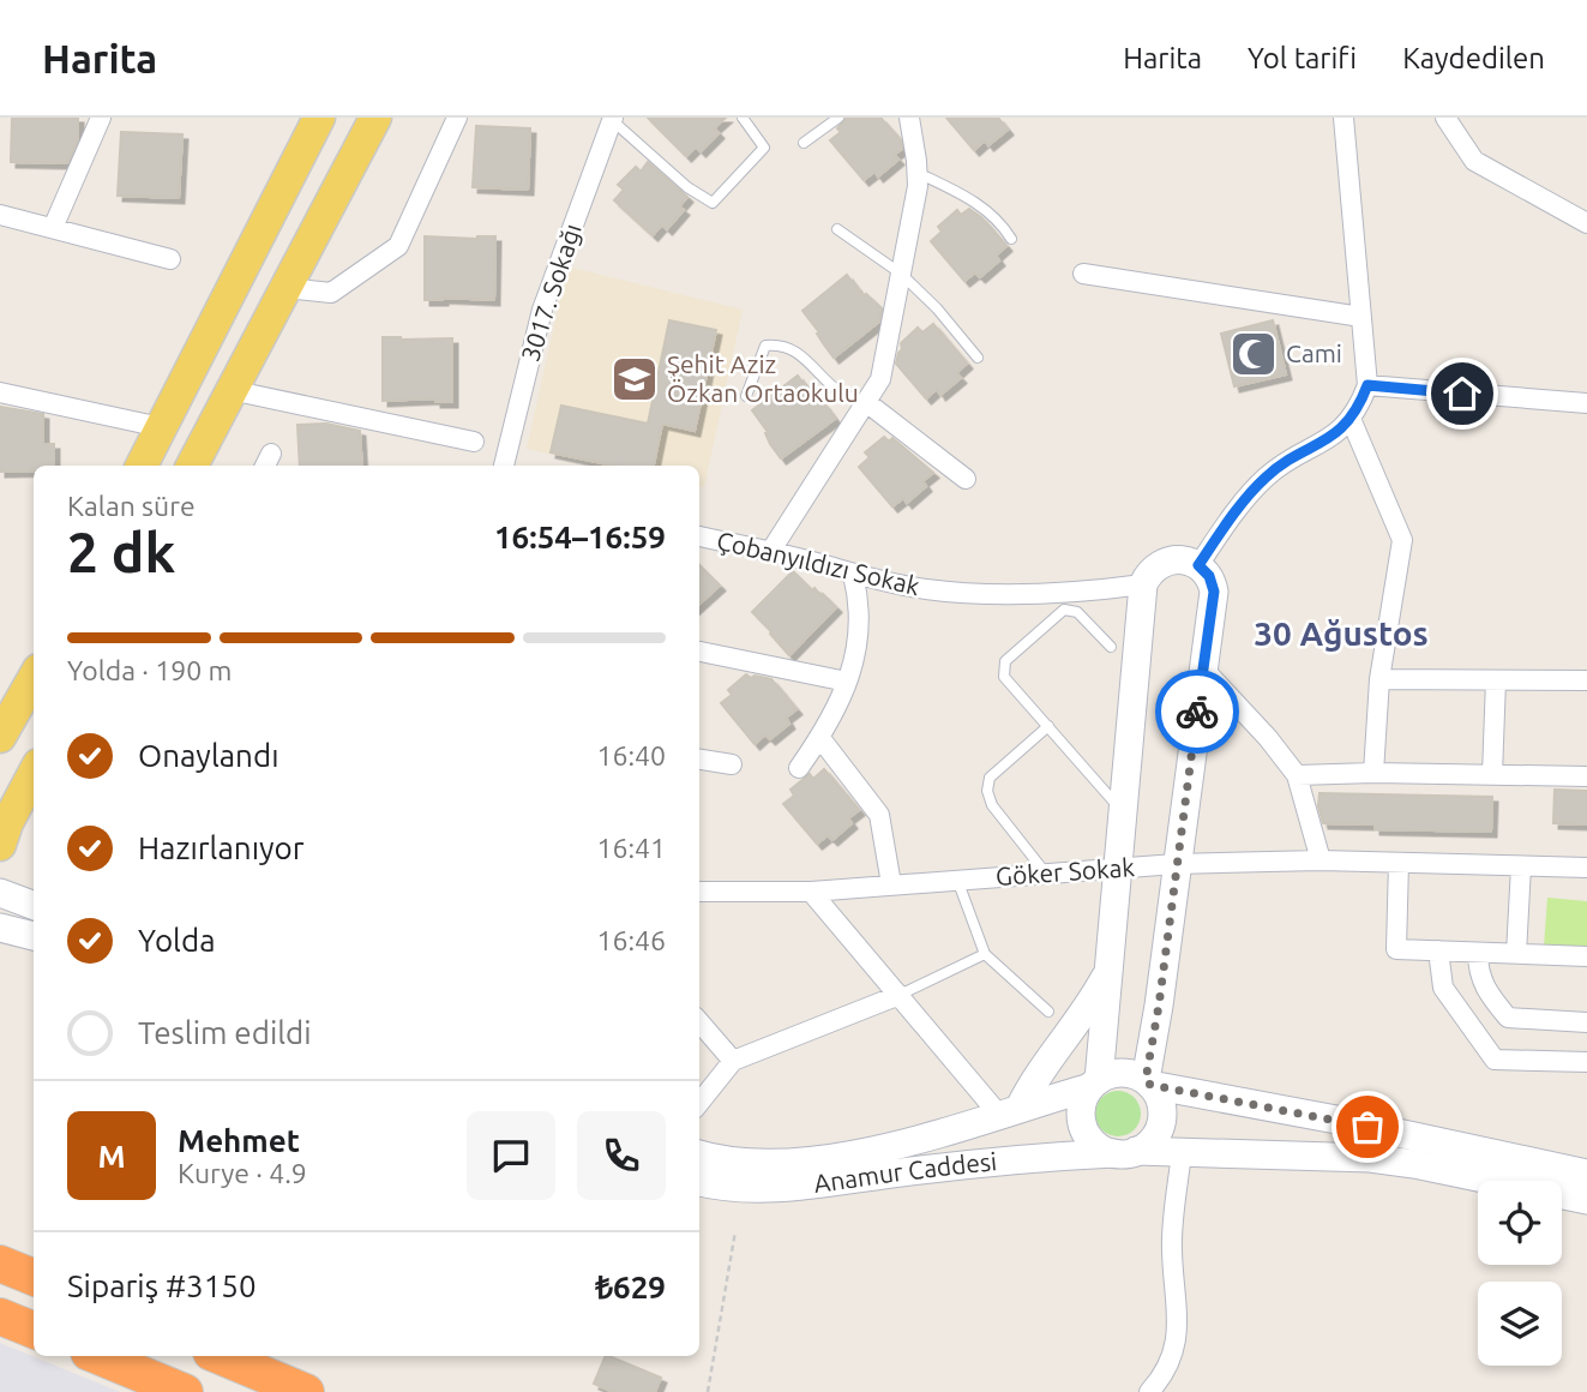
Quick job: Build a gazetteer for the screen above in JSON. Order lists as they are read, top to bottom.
{
  "streets": {
    "street": [
      "3017. Sokağı",
      "Çobanyıldızı Sokak",
      "Göker Sokak",
      "Anamur Caddesi"
    ]
  },
  "districts": ["30 Ağustos"],
  "places": {
    "mosque": ["Cami"],
    "school or university": ["Şehit Aziz Özkan Ortaokulu"]
  },
  "page": {
    "header": "Harita",
    "nav": ["Harita", "Yol tarifi", "Kaydedilen"],
    "heading": ["2 dk", "Kalan süre", "16:54–16:59"],
    "panel": [
      "Mehmet",
      "Kurye · 4.9",
      "Sipariş #3150",
      "₺629"
    ],
    "bar": "Yolda · 190 m",
    "list": [
      ["Onaylandı", "16:40"],
      ["Hazırlanıyor", "16:41"],
      ["Yolda", "16:46"],
      "Teslim edildi"
    ],
    "round": "M"
  }
}
